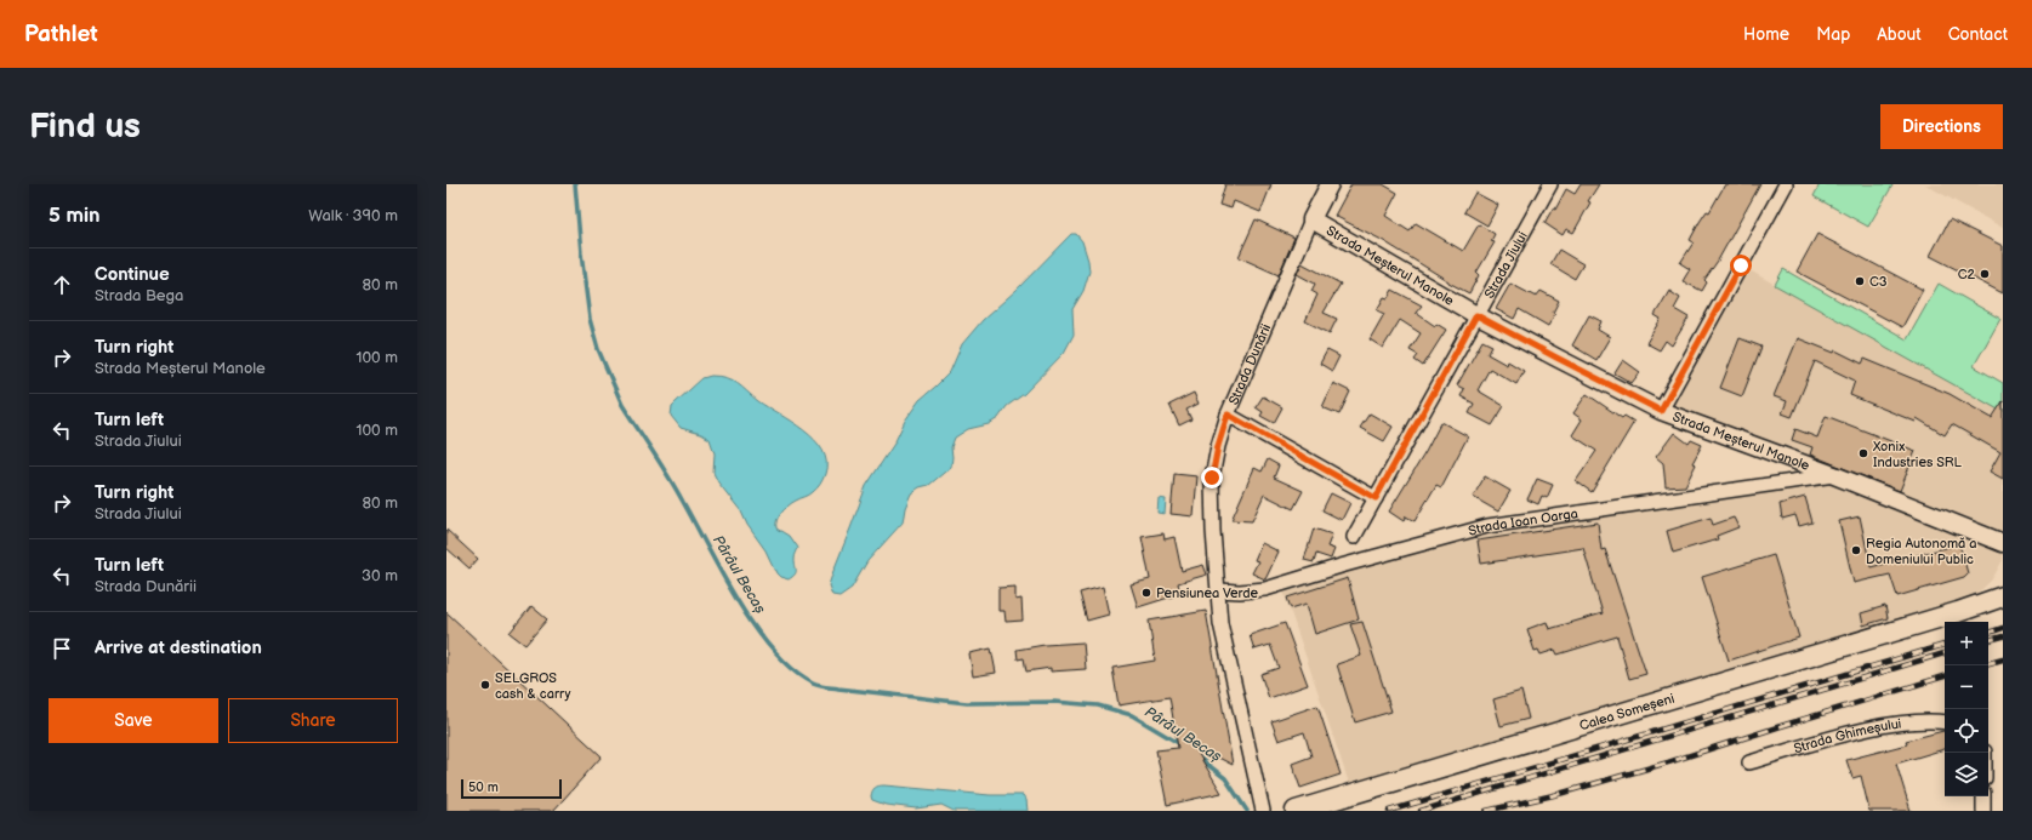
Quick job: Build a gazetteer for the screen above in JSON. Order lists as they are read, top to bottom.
{
  "streets": {
    "main road": ["Calea Someșeni"],
    "street": [
      "Strada Jiului",
      "Strada Meșterul Manole",
      "Strada Dunării",
      "Strada Ioan Oarga",
      "Strada Ghimeșului"
    ]
  },
  "crossings": [
    ["Strada Jiului", "Strada Meșterul Manole"],
    ["Strada Meșterul Manole", "Strada Dunării"],
    ["Strada Meșterul Manole", "Strada Ioan Oarga"],
    ["Strada Dunării", "Strada Ioan Oarga"]
  ],
  "water": ["Pârâul Becaș"],
  "places": [
    "C2",
    "C3",
    "Xonix Industries SRL",
    "Regia Autonomă a Domeniului Public",
    "Pensiunea Verde",
    "SELGROS cash & carry"
  ],
  "scale_bar": "50 m",
  "page": {
    "header": "Pathlet",
    "nav": [
      "Home",
      "Map",
      "About",
      "Contact"
    ],
    "buttons": [
      "Directions",
      ["Save", "Share"]
    ],
    "title": "Find us",
    "heading": ["5 min", "Walk · 390 m"],
    "list": [
      ["Continue", "Strada Bega", "80 m"],
      ["Turn right", "Strada Meșterul Manole", "100 m"],
      ["Turn left", "Strada Jiului", "100 m"],
      ["Turn right", "Strada Jiului", "80 m"],
      ["Turn left", "Strada Dunării", "30 m"],
      "Arrive at destination"
    ],
    "map_buttons": ["+", "−"],
    "scale": "50 m"
  }
}
